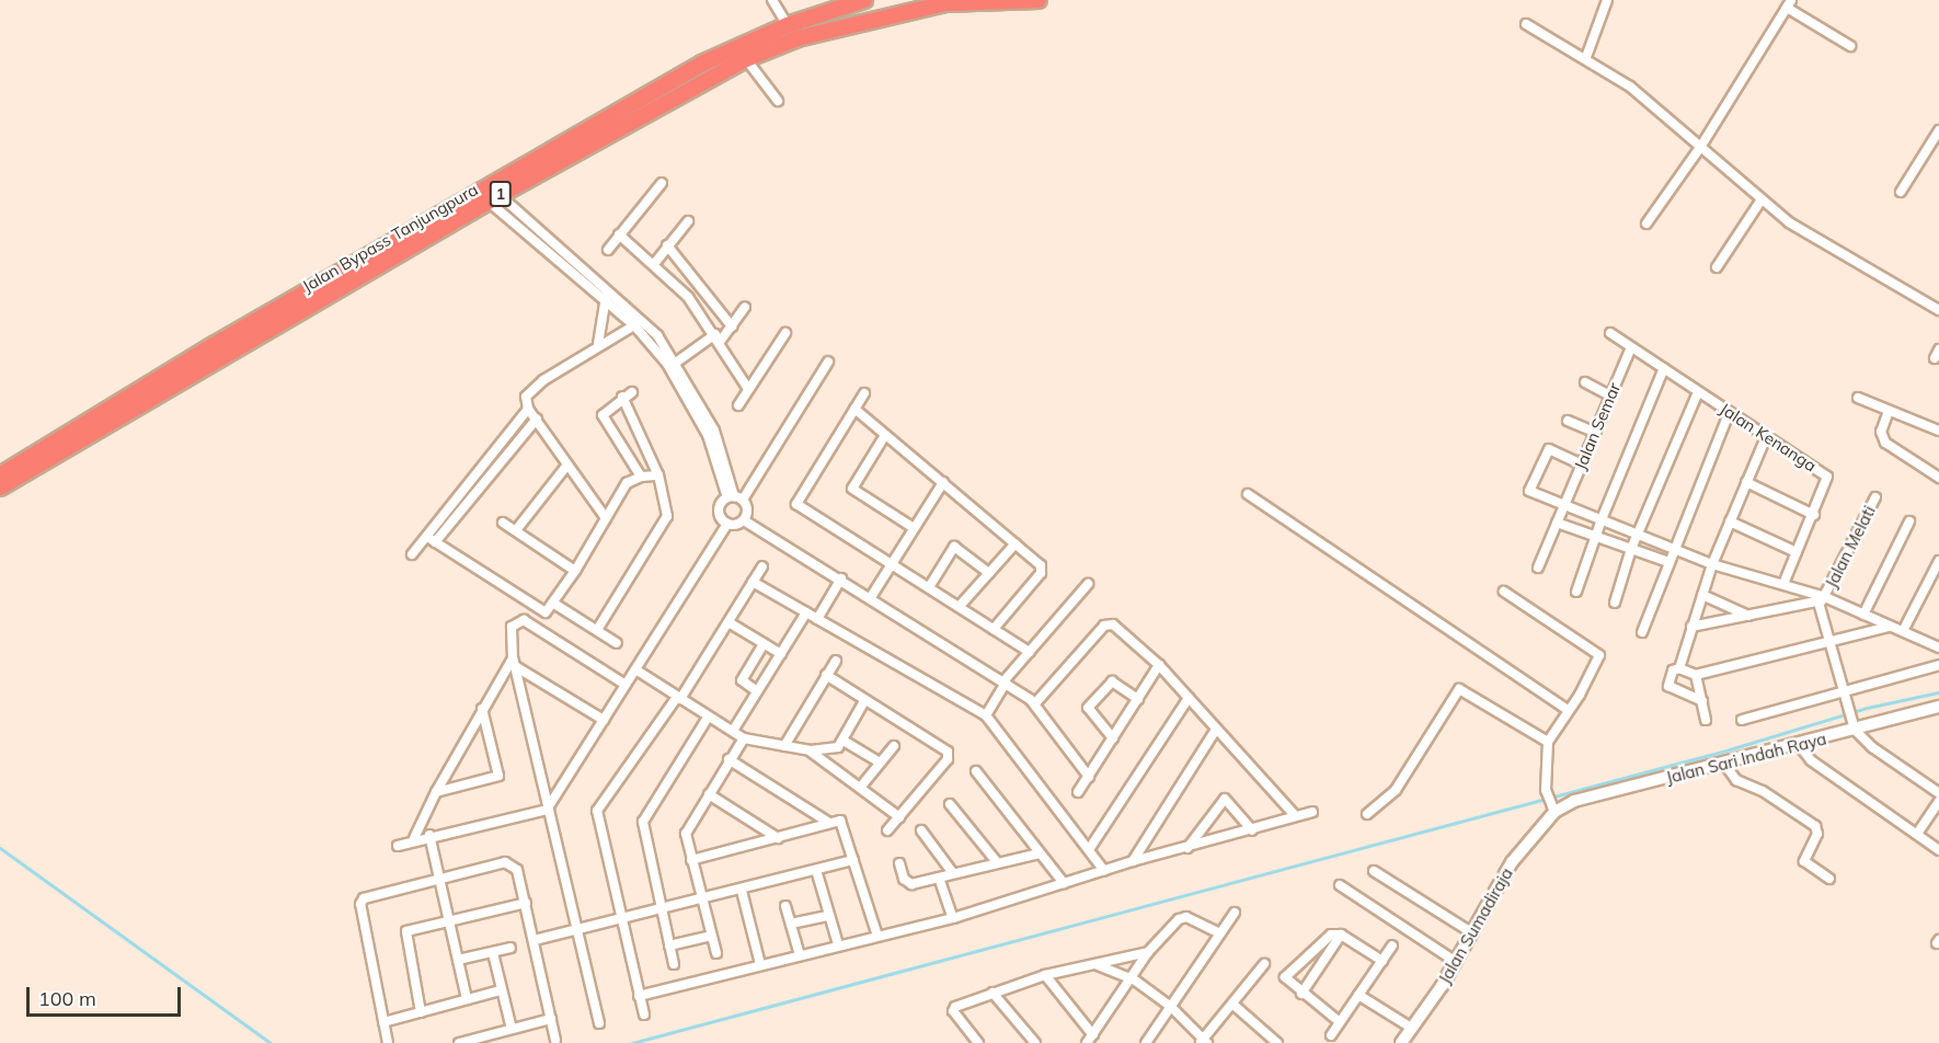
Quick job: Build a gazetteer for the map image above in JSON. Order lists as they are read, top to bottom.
{
  "streets": {
    "highway": ["1", "Jalan Bypass Tanjungpura"],
    "street": [
      "Jalan Semar",
      "Jalan Kenanga",
      "Jalan Melati",
      "Jalan Sari Indah Raya",
      "Jalan Sumadiraja"
    ]
  },
  "crossings": [
    ["Jalan Semar", "Jalan Kenanga"],
    ["Jalan Sari Indah Raya", "Jalan Sumadiraja"]
  ],
  "scale_bar": "100 m"
}
